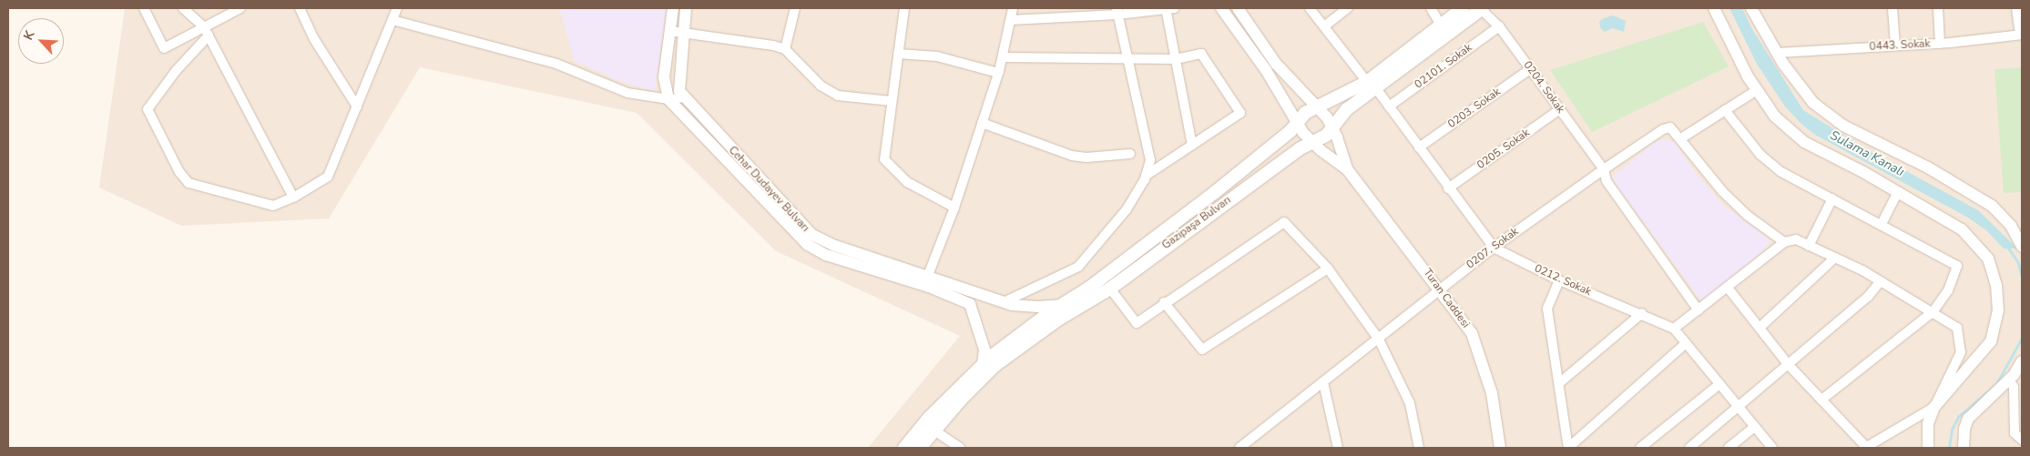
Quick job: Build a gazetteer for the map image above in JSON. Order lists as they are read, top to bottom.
{
  "streets": {
    "main road": ["Gazipaşa Bulvarı"],
    "street": [
      "0443. Sokak",
      "02101. Sokak",
      "0204. Sokak",
      "0203. Sokak",
      "0205. Sokak",
      "Cehar Dudayev Bulvarı",
      "0207. Sokak",
      "0212. Sokak",
      "Turan Caddesi"
    ]
  },
  "crossings": [
    ["02101. Sokak", "0204. Sokak"],
    ["02101. Sokak", "0212. Sokak"],
    ["0204. Sokak", "0203. Sokak"],
    ["0204. Sokak", "0205. Sokak"],
    ["0204. Sokak", "Gazipaşa Bulvarı"],
    ["0204. Sokak", "0207. Sokak"],
    ["0203. Sokak", "0212. Sokak"],
    ["0205. Sokak", "0212. Sokak"],
    ["Cehar Dudayev Bulvarı", "Gazipaşa Bulvarı"],
    ["Gazipaşa Bulvarı", "0212. Sokak"],
    ["0207. Sokak", "0212. Sokak"],
    ["0207. Sokak", "Turan Caddesi"]
  ],
  "water": ["Sulama Kanalı"],
  "north": "top left"
}
